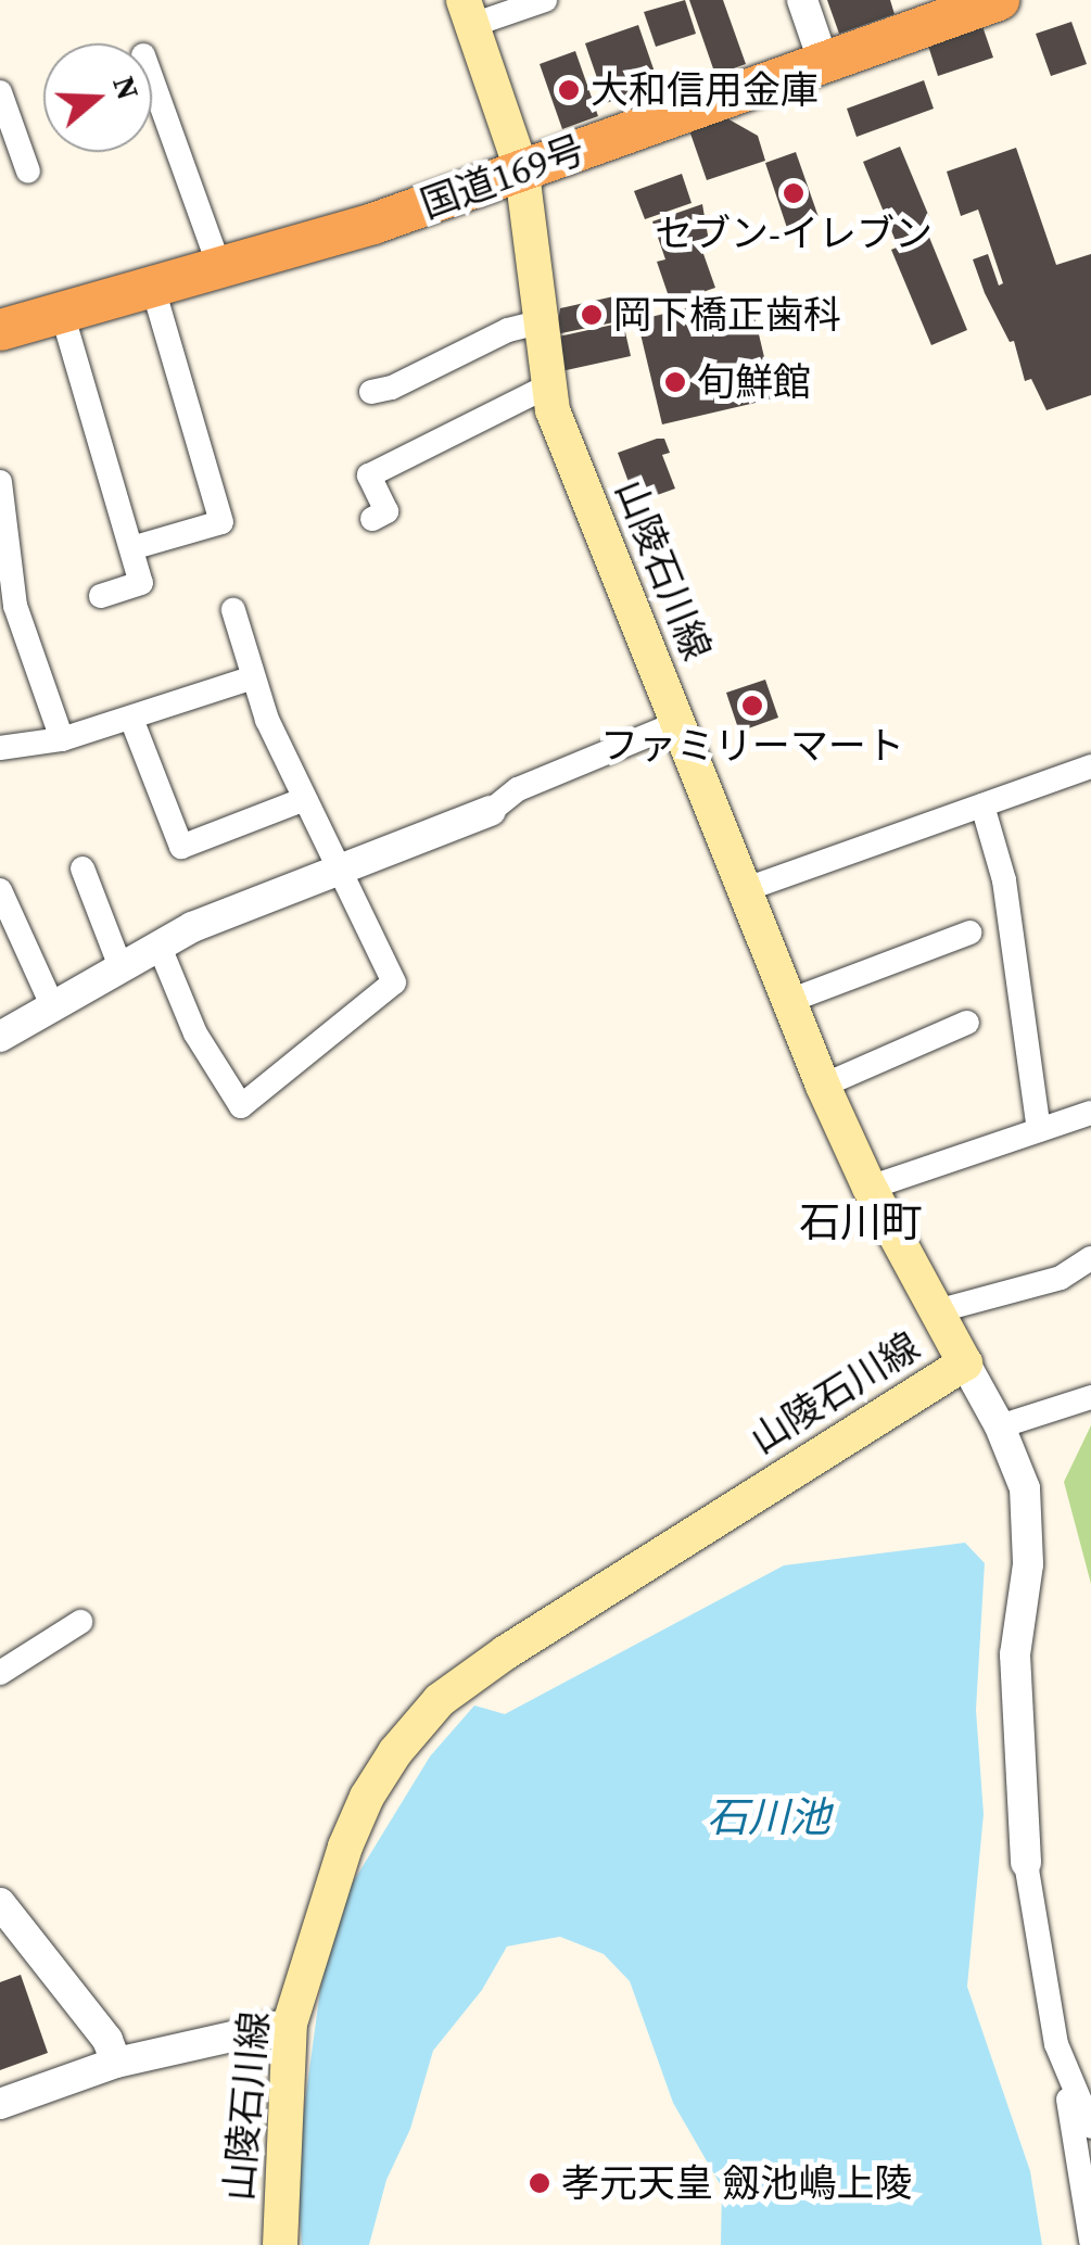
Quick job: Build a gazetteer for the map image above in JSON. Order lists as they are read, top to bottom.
{
  "streets": {
    "highway": ["国道169号"],
    "main road": ["山陵石川線"]
  },
  "crossings": [
    ["国道169号", "山陵石川線"]
  ],
  "districts": ["石川町"],
  "water": ["石川池"],
  "places": [
    "大和信用金庫",
    "セブン-イレブン",
    "岡下橋正歯科",
    "旬鮮館",
    "ファミリーマート",
    "孝元天皇 劔池嶋上陵"
  ],
  "north": "right"
}
